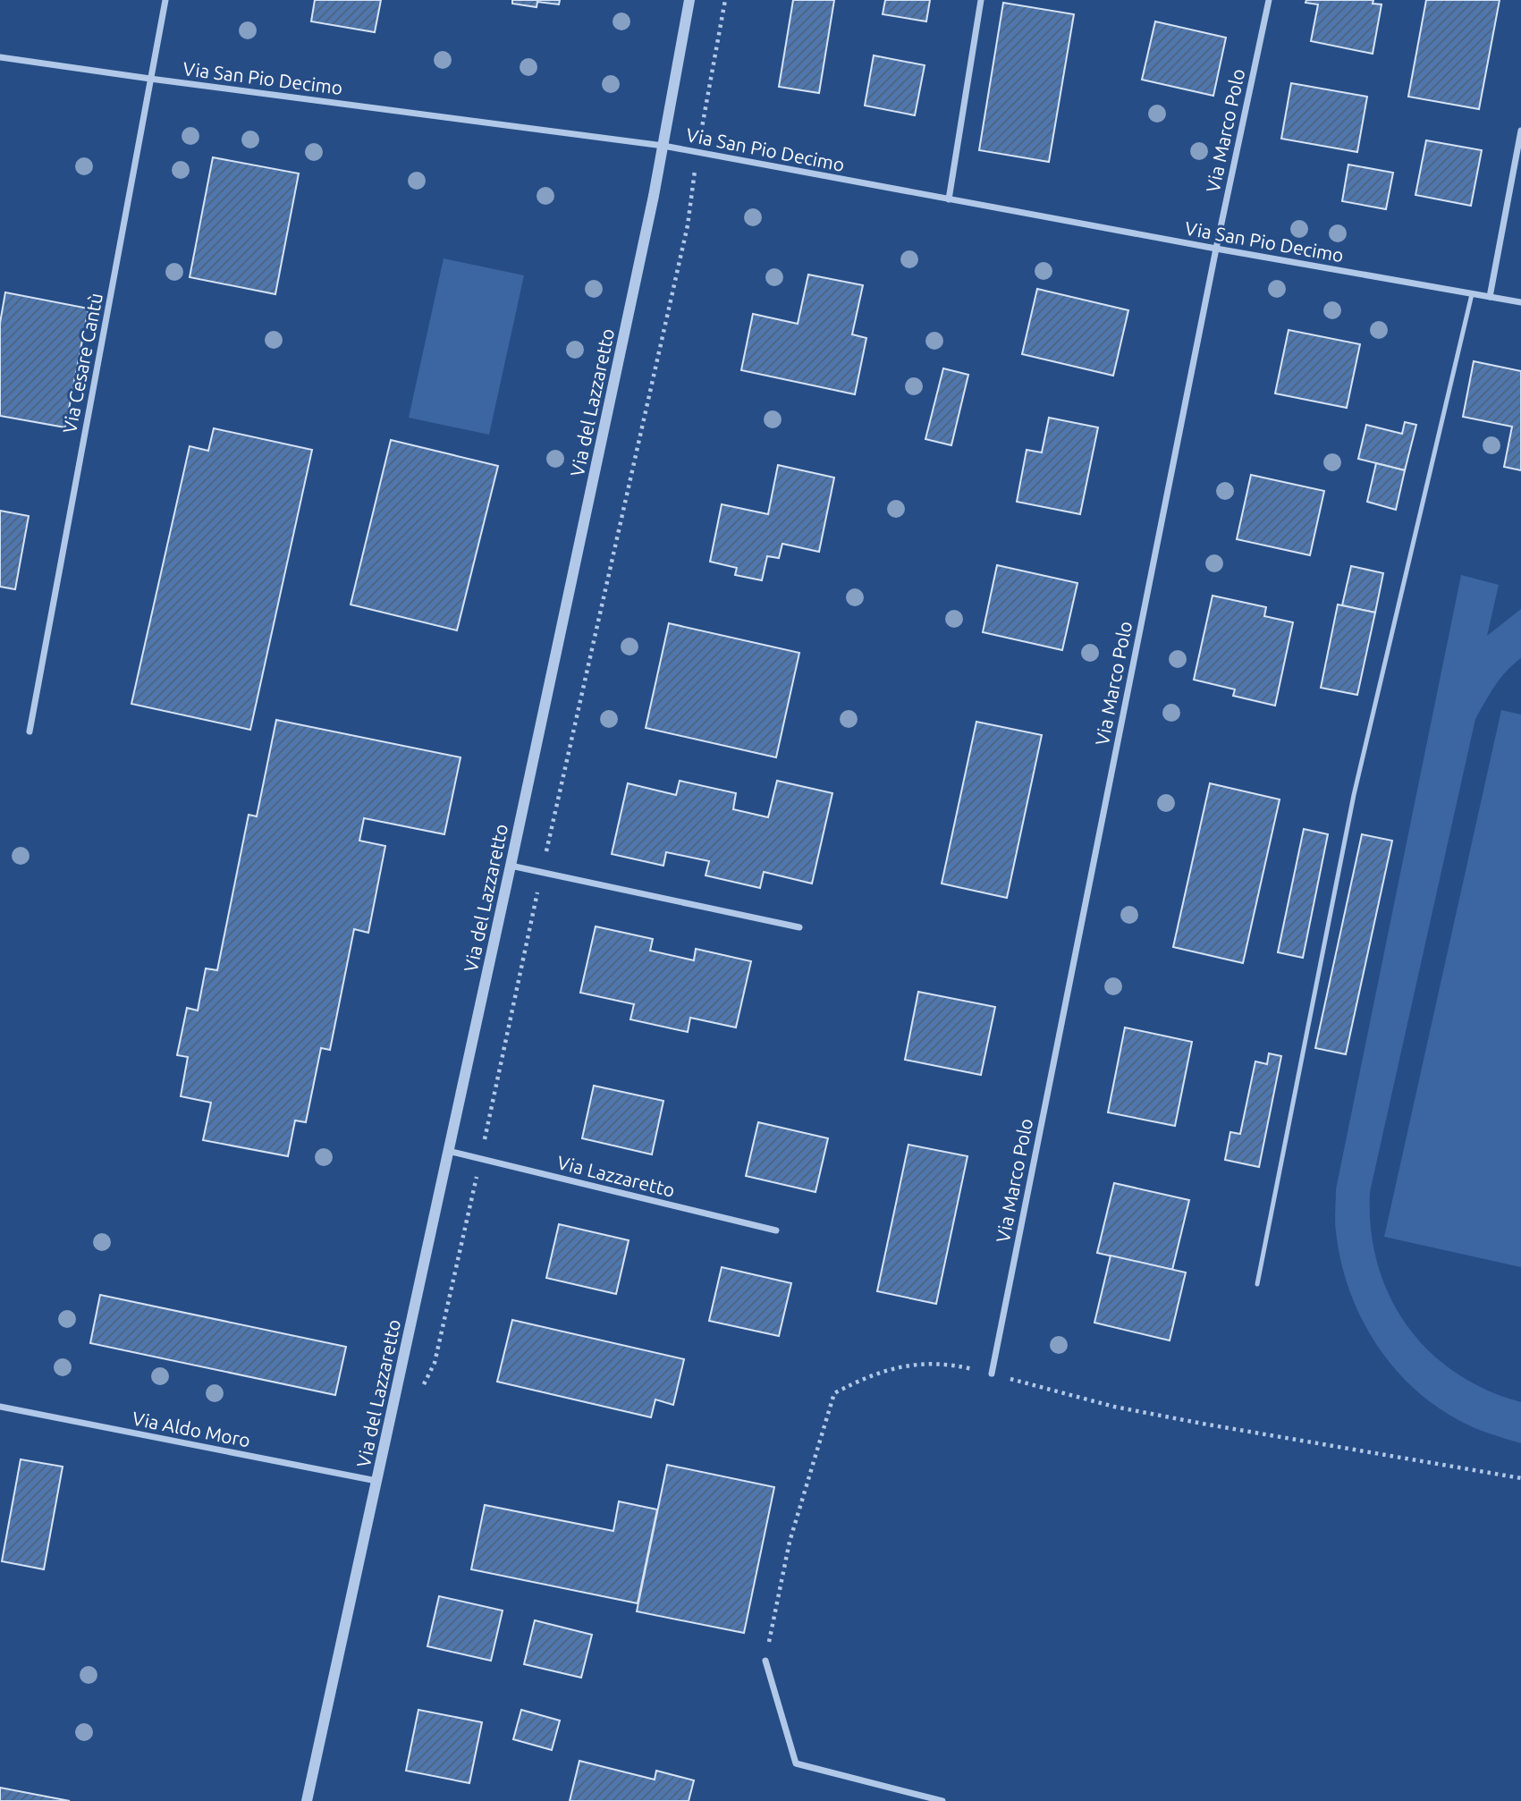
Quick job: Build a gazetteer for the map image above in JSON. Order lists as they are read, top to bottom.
{
  "streets": {
    "street": [
      "Via San Pio Decimo",
      "Via Marco Polo",
      "Via Cesare Cantù",
      "Via del Lazzaretto",
      "Via Lazzaretto",
      "Via Aldo Moro"
    ]
  },
  "crossings": [
    ["Via San Pio Decimo", "Via Marco Polo"],
    ["Via San Pio Decimo", "Via Cesare Cantù"],
    ["Via San Pio Decimo", "Via del Lazzaretto"],
    ["Via del Lazzaretto", "Via Lazzaretto"],
    ["Via del Lazzaretto", "Via Aldo Moro"]
  ]
}
